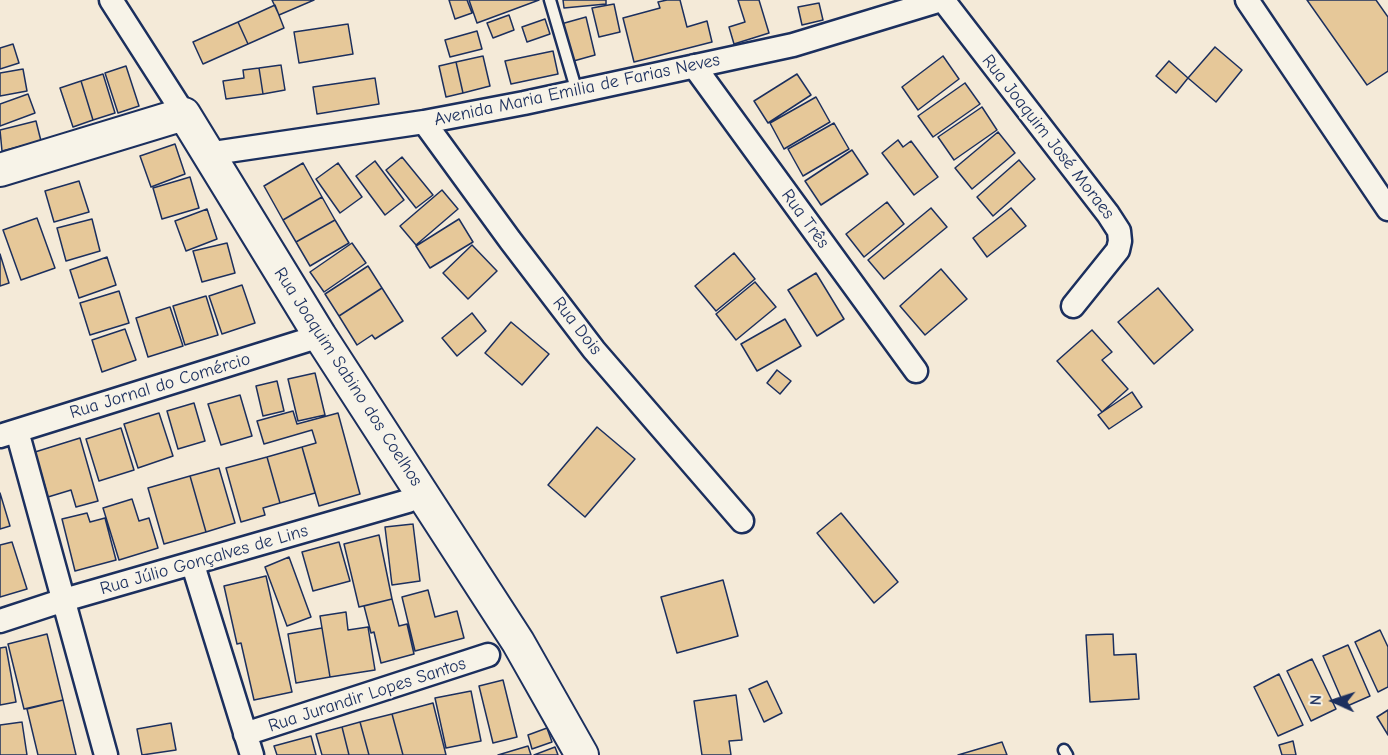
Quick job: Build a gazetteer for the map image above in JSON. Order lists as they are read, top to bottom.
{
  "streets": {
    "main road": ["Rua Joaquim Sabino dos Coelhos"],
    "street": [
      "Avenida Maria Emilia de Farias Neves",
      "Rua Joaquim José Moraes",
      "Rua Três",
      "Rua Dois",
      "Rua Jornal do Comércio",
      "Rua Júlio Gonçalves de Lins",
      "Rua Jurandir Lopes Santos"
    ]
  },
  "crossings": [
    ["Avenida Maria Emilia de Farias Neves", "Rua Joaquim José Moraes"],
    ["Avenida Maria Emilia de Farias Neves", "Rua Três"],
    ["Avenida Maria Emilia de Farias Neves", "Rua Dois"],
    ["Avenida Maria Emilia de Farias Neves", "Rua Joaquim Sabino dos Coelhos"],
    ["Rua Joaquim Sabino dos Coelhos", "Rua Jornal do Comércio"]
  ],
  "north": "left"
}
